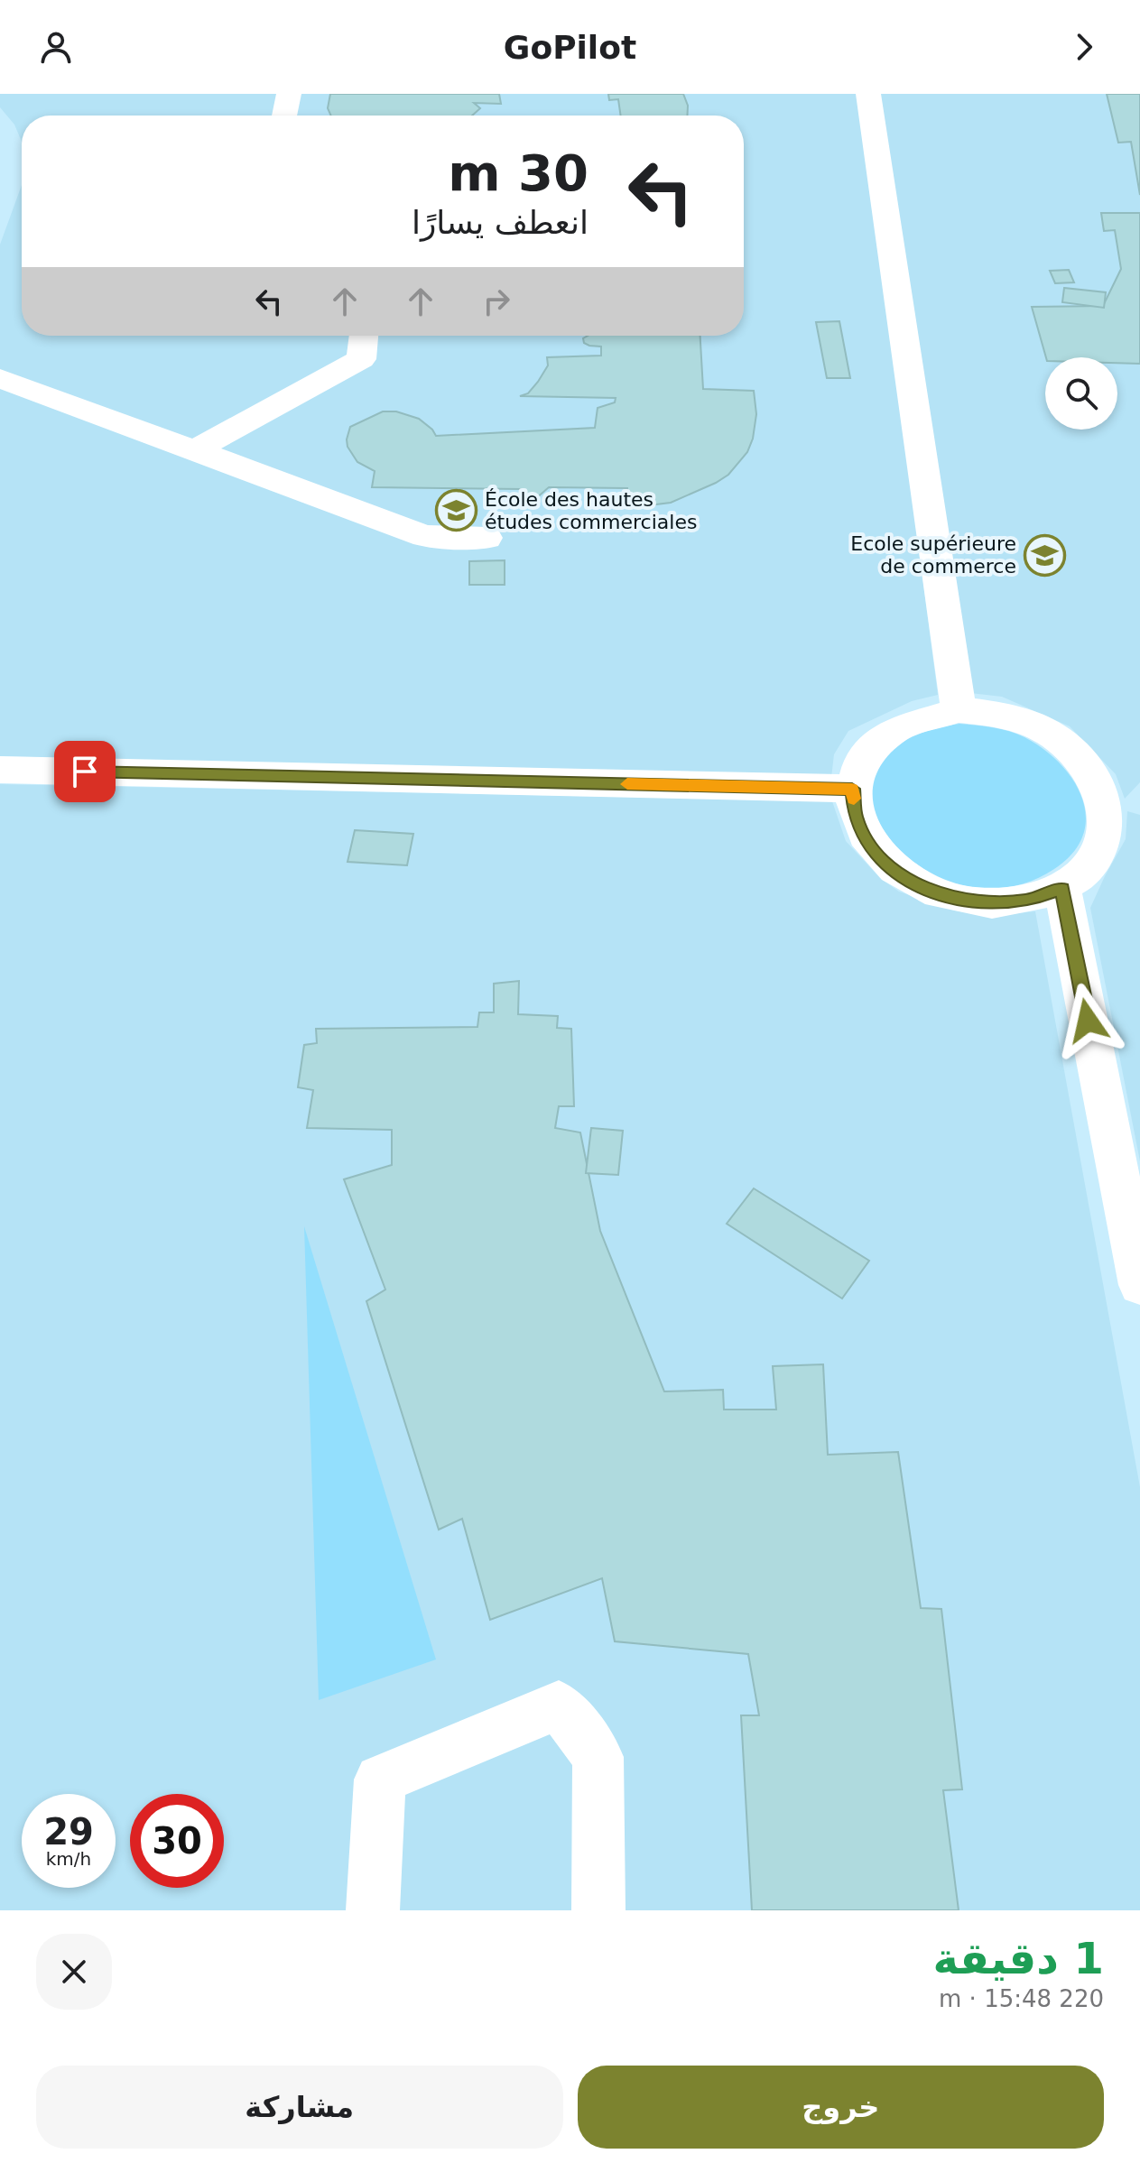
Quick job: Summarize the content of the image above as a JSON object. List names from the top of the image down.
{
  "places": {
    "school or university": ["École des hautes études commerciales", "Ecole supérieure de commerce"]
  },
  "page": {
    "header": "GoPilot",
    "turn": ["30 m", "انعطف يسارًا"],
    "speed": "29 km/h",
    "limit": "30",
    "heading": ["1 دقيقة", "220 m · 15:48"],
    "buttons": ["خروج", "مشاركة"]
  }
}
